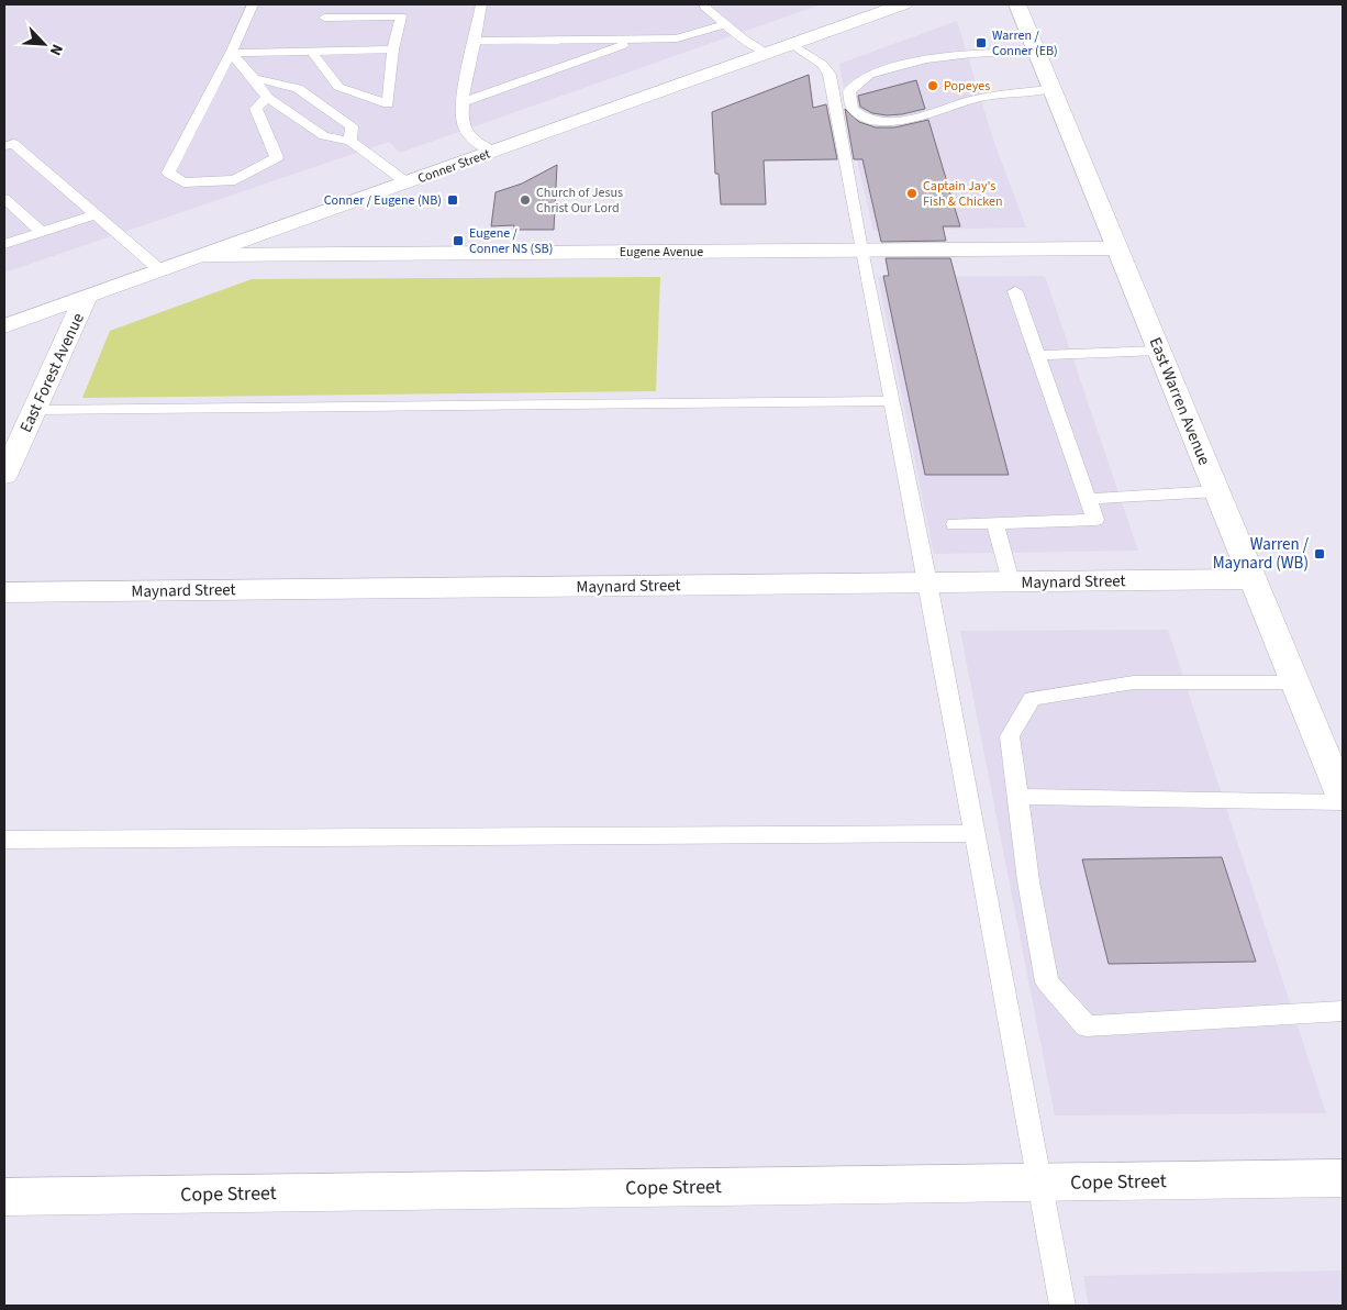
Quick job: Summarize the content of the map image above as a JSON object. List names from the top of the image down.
{
  "streets": {
    "street": [
      "Conner Street",
      "Eugene Avenue",
      "East Forest Avenue",
      "East Warren Avenue",
      "Maynard Street",
      "Cope Street"
    ]
  },
  "crossings": [
    ["Conner Street", "Eugene Avenue"],
    ["Conner Street", "East Forest Avenue"],
    ["Eugene Avenue", "East Warren Avenue"],
    ["East Warren Avenue", "Maynard Street"]
  ],
  "places": {
    "transit": [
      "Warren / Conner (EB)",
      "Conner / Eugene (NB)",
      "Eugene / Conner NS (SB)",
      "Warren / Maynard (WB)"
    ],
    "other": ["Popeyes", "Captain Jay's Fish & Chicken", "Church of Jesus Christ Our Lord"]
  },
  "north": "bottom right"
}
